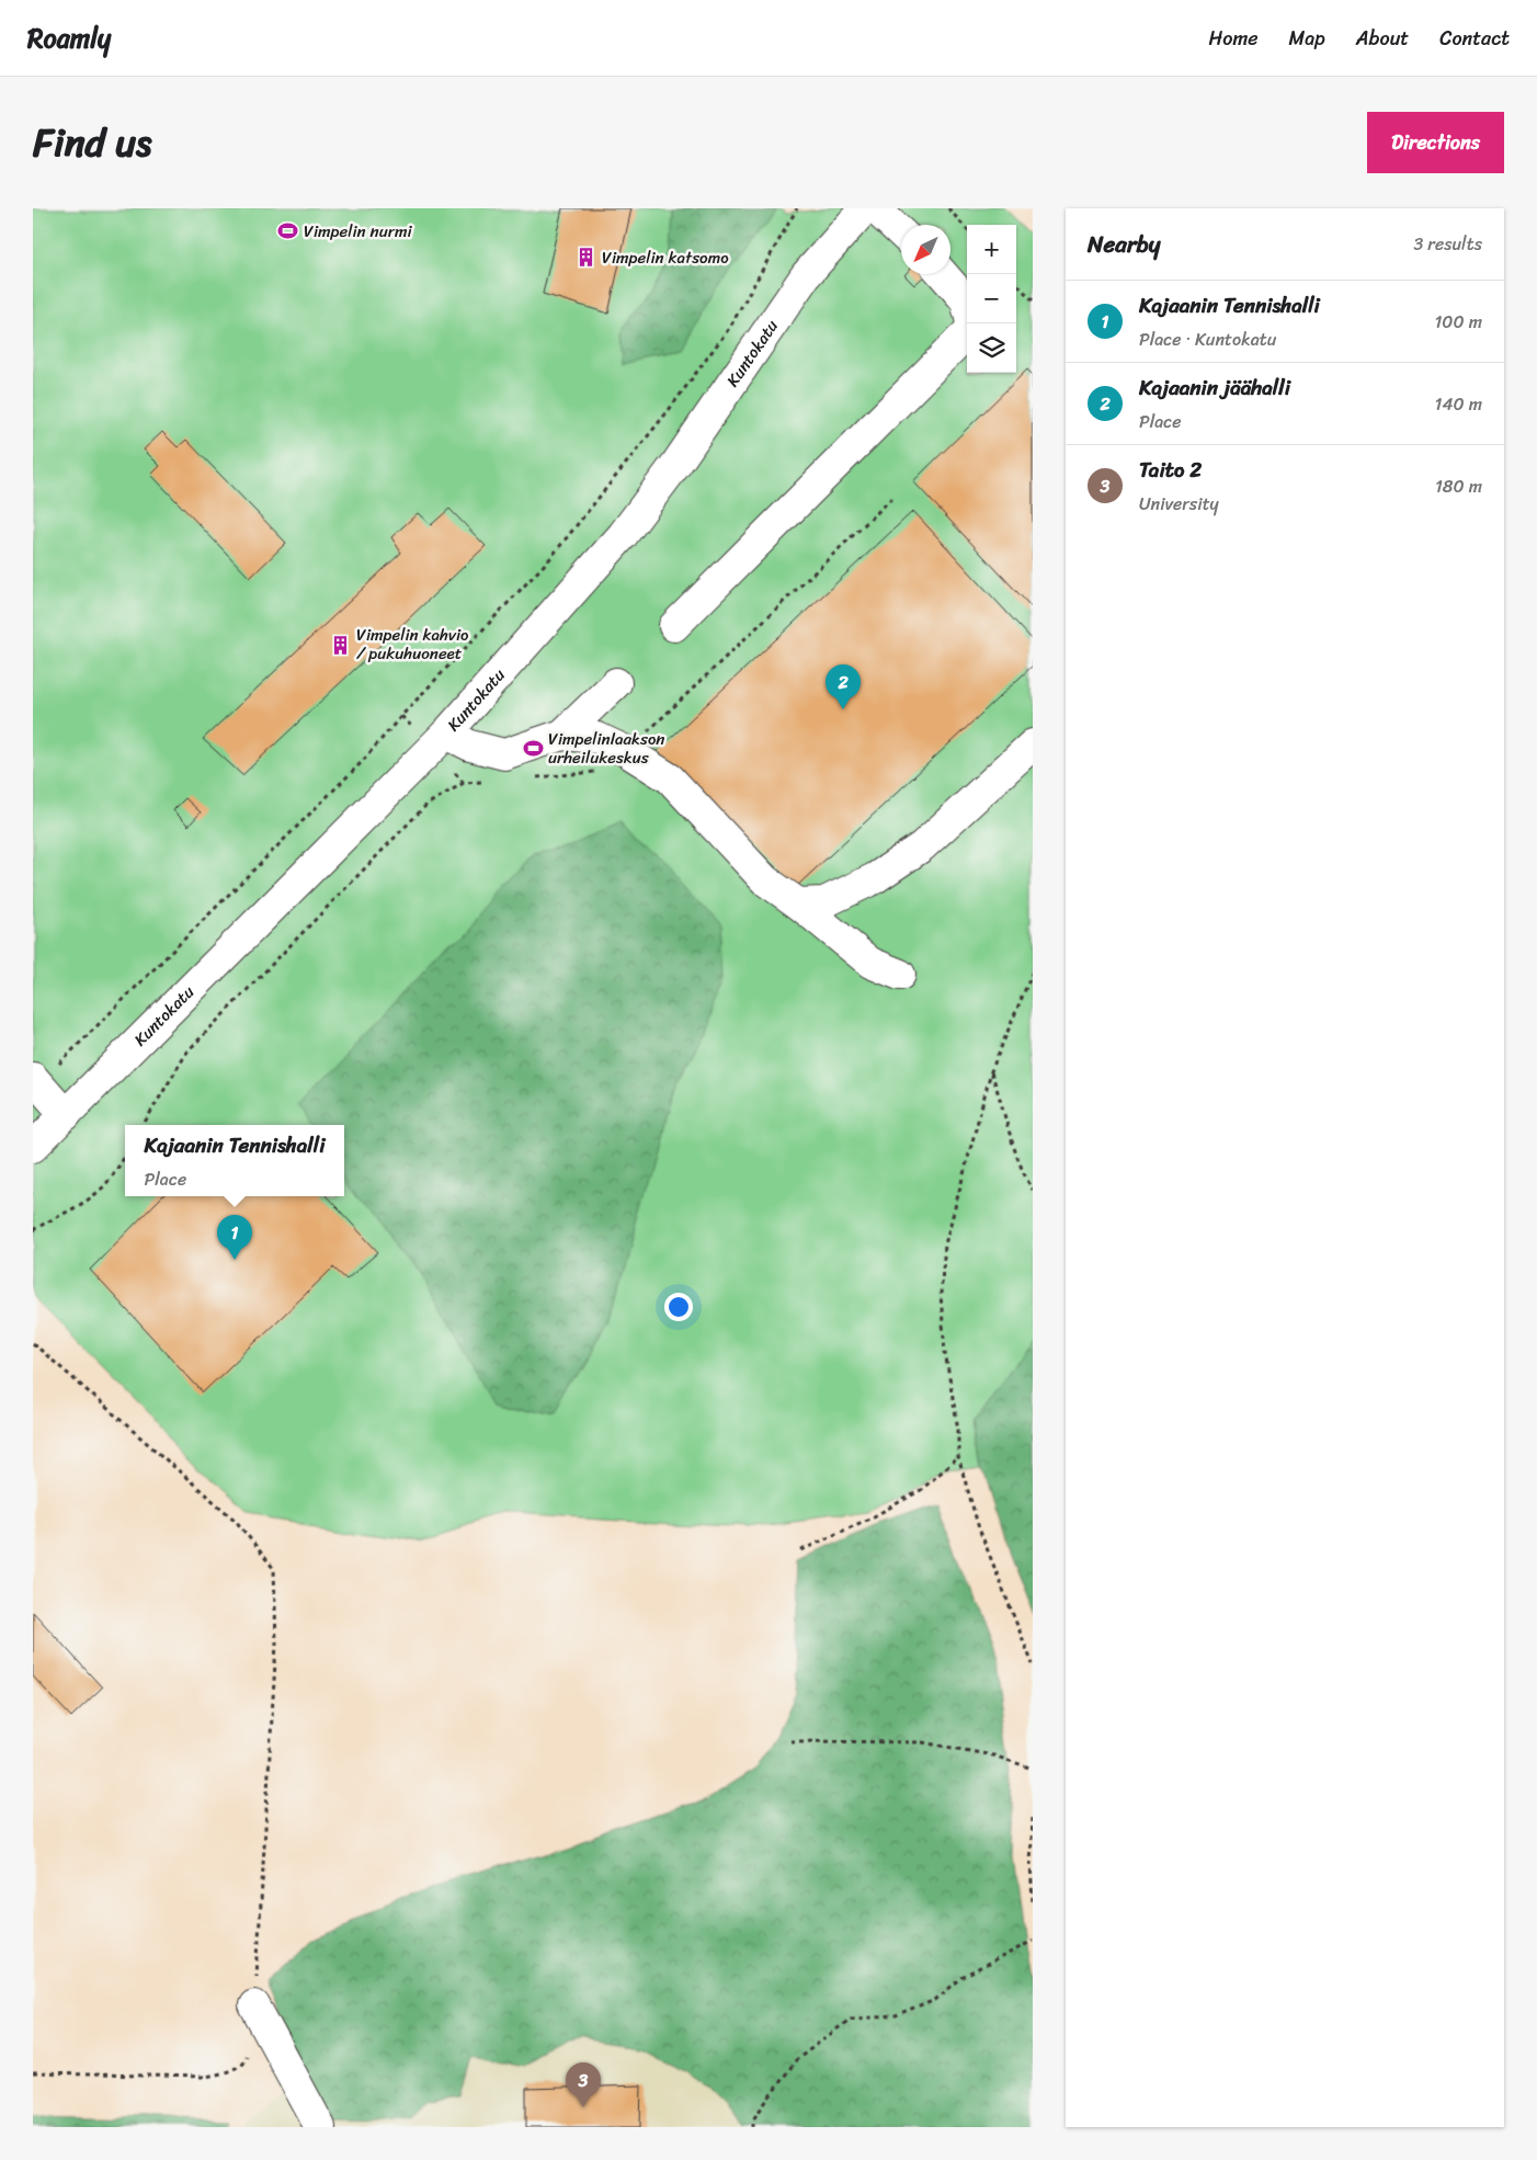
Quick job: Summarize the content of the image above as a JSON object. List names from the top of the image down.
{
  "streets": {
    "street": ["Kuntokatu"]
  },
  "places": {
    "sports": ["Vimpelin nurmi", "Vimpelinlaakson urheilukeskus"],
    "building": ["Vimpelin katsomo", "Vimpelin kahvio / pukuhuoneet"]
  },
  "north": "bottom left",
  "page": {
    "header": "Roamly",
    "nav": [
      "Home",
      "Map",
      "About",
      "Contact"
    ],
    "title": "Find us",
    "buttons": "Directions",
    "heading": ["Nearby", "3 results"],
    "map_buttons": ["+", "−"],
    "list": [
      {
        "mark": "1",
        "name": "Kajaanin Tennishalli",
        "note": "Place · Kuntokatu",
        "value": "100 m"
      },
      {
        "mark": "2",
        "name": "Kajaanin jäähalli",
        "note": "Place",
        "value": "140 m"
      },
      {
        "mark": "3",
        "name": "Taito 2",
        "note": "University",
        "value": "180 m"
      }
    ],
    "pins": ["2", "1", "3"],
    "popup": ["Kajaanin Tennishalli", "Place"]
  }
}
